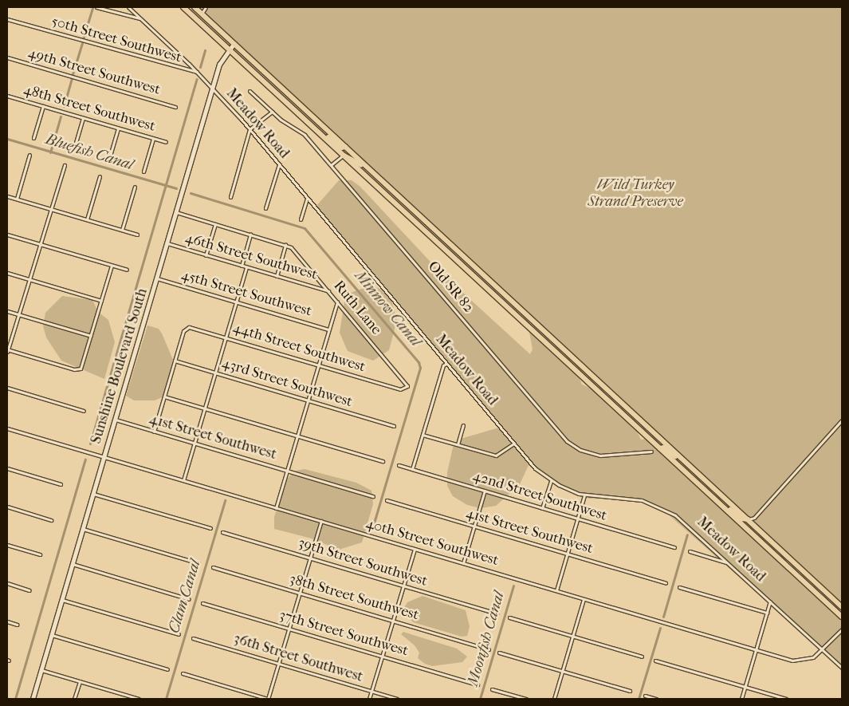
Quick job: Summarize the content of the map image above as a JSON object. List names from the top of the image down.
{
  "streets": {
    "street": [
      "50th Street Southwest",
      "49th Street Southwest",
      "48th Street Southwest",
      "Meadow Road",
      "46th Street Southwest",
      "Old SR 82",
      "45th Street Southwest",
      "Ruth Lane",
      "44th Street Southwest",
      "Sunshine Boulevard South",
      "43rd Street Southwest",
      "41st Street Southwest",
      "42nd Street Southwest",
      "40th Street Southwest",
      "39th Street Southwest",
      "38th Street Southwest",
      "37th Street Southwest",
      "36th Street Southwest"
    ]
  },
  "crossings": [
    ["50th Street Southwest", "Meadow Road"],
    ["Meadow Road", "Sunshine Boulevard South"],
    ["Meadow Road", "40th Street Southwest"],
    ["46th Street Southwest", "Ruth Lane"],
    ["46th Street Southwest", "Sunshine Boulevard South"],
    ["45th Street Southwest", "Sunshine Boulevard South"],
    ["Ruth Lane", "44th Street Southwest"],
    ["44th Street Southwest", "43rd Street Southwest"],
    ["Sunshine Boulevard South", "41st Street Southwest"],
    ["Sunshine Boulevard South", "40th Street Southwest"]
  ],
  "water": [
    "Bluefish Canal",
    "Minnow Canal",
    "Clam Canal",
    "Moonfish Canal"
  ],
  "parks": ["Wild Turkey Strand Preserve"]
}
